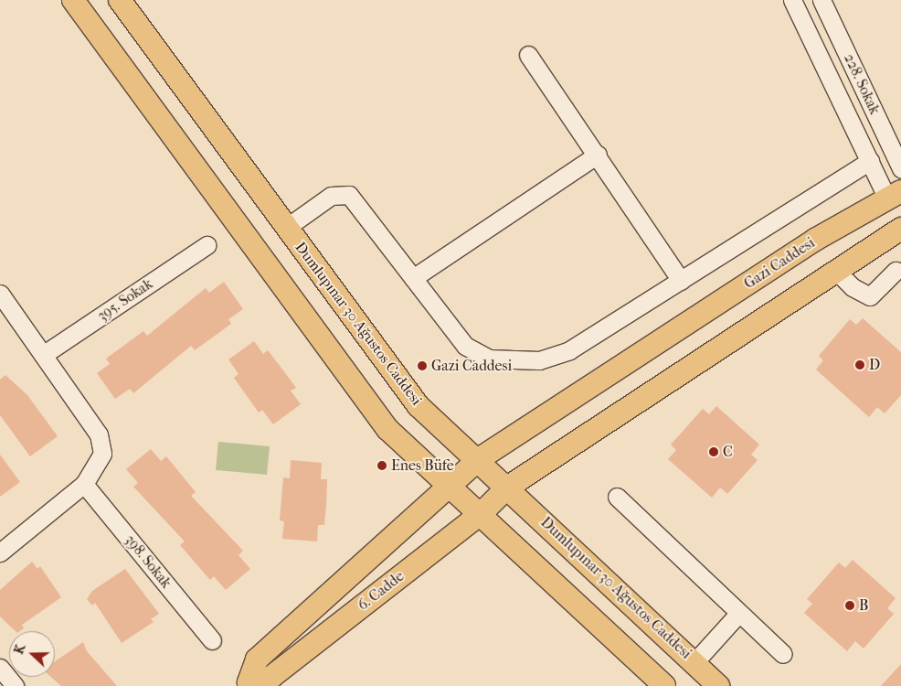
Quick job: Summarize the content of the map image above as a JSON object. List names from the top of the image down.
{
  "streets": {
    "main road": ["Gazi Caddesi", "Dumlupınar 30 Ağustos Caddesi", "6. Cadde"],
    "street": ["228. Sokak", "395. Sokak", "398. Sokak"]
  },
  "crossings": [
    ["Gazi Caddesi", "Dumlupınar 30 Ağustos Caddesi"],
    ["Gazi Caddesi", "6. Cadde"],
    ["Dumlupınar 30 Ağustos Caddesi", "6. Cadde"]
  ],
  "places": [
    "D",
    "Gazi Caddesi",
    "C",
    "Enes Büfe",
    "B"
  ],
  "north": "left"
}
